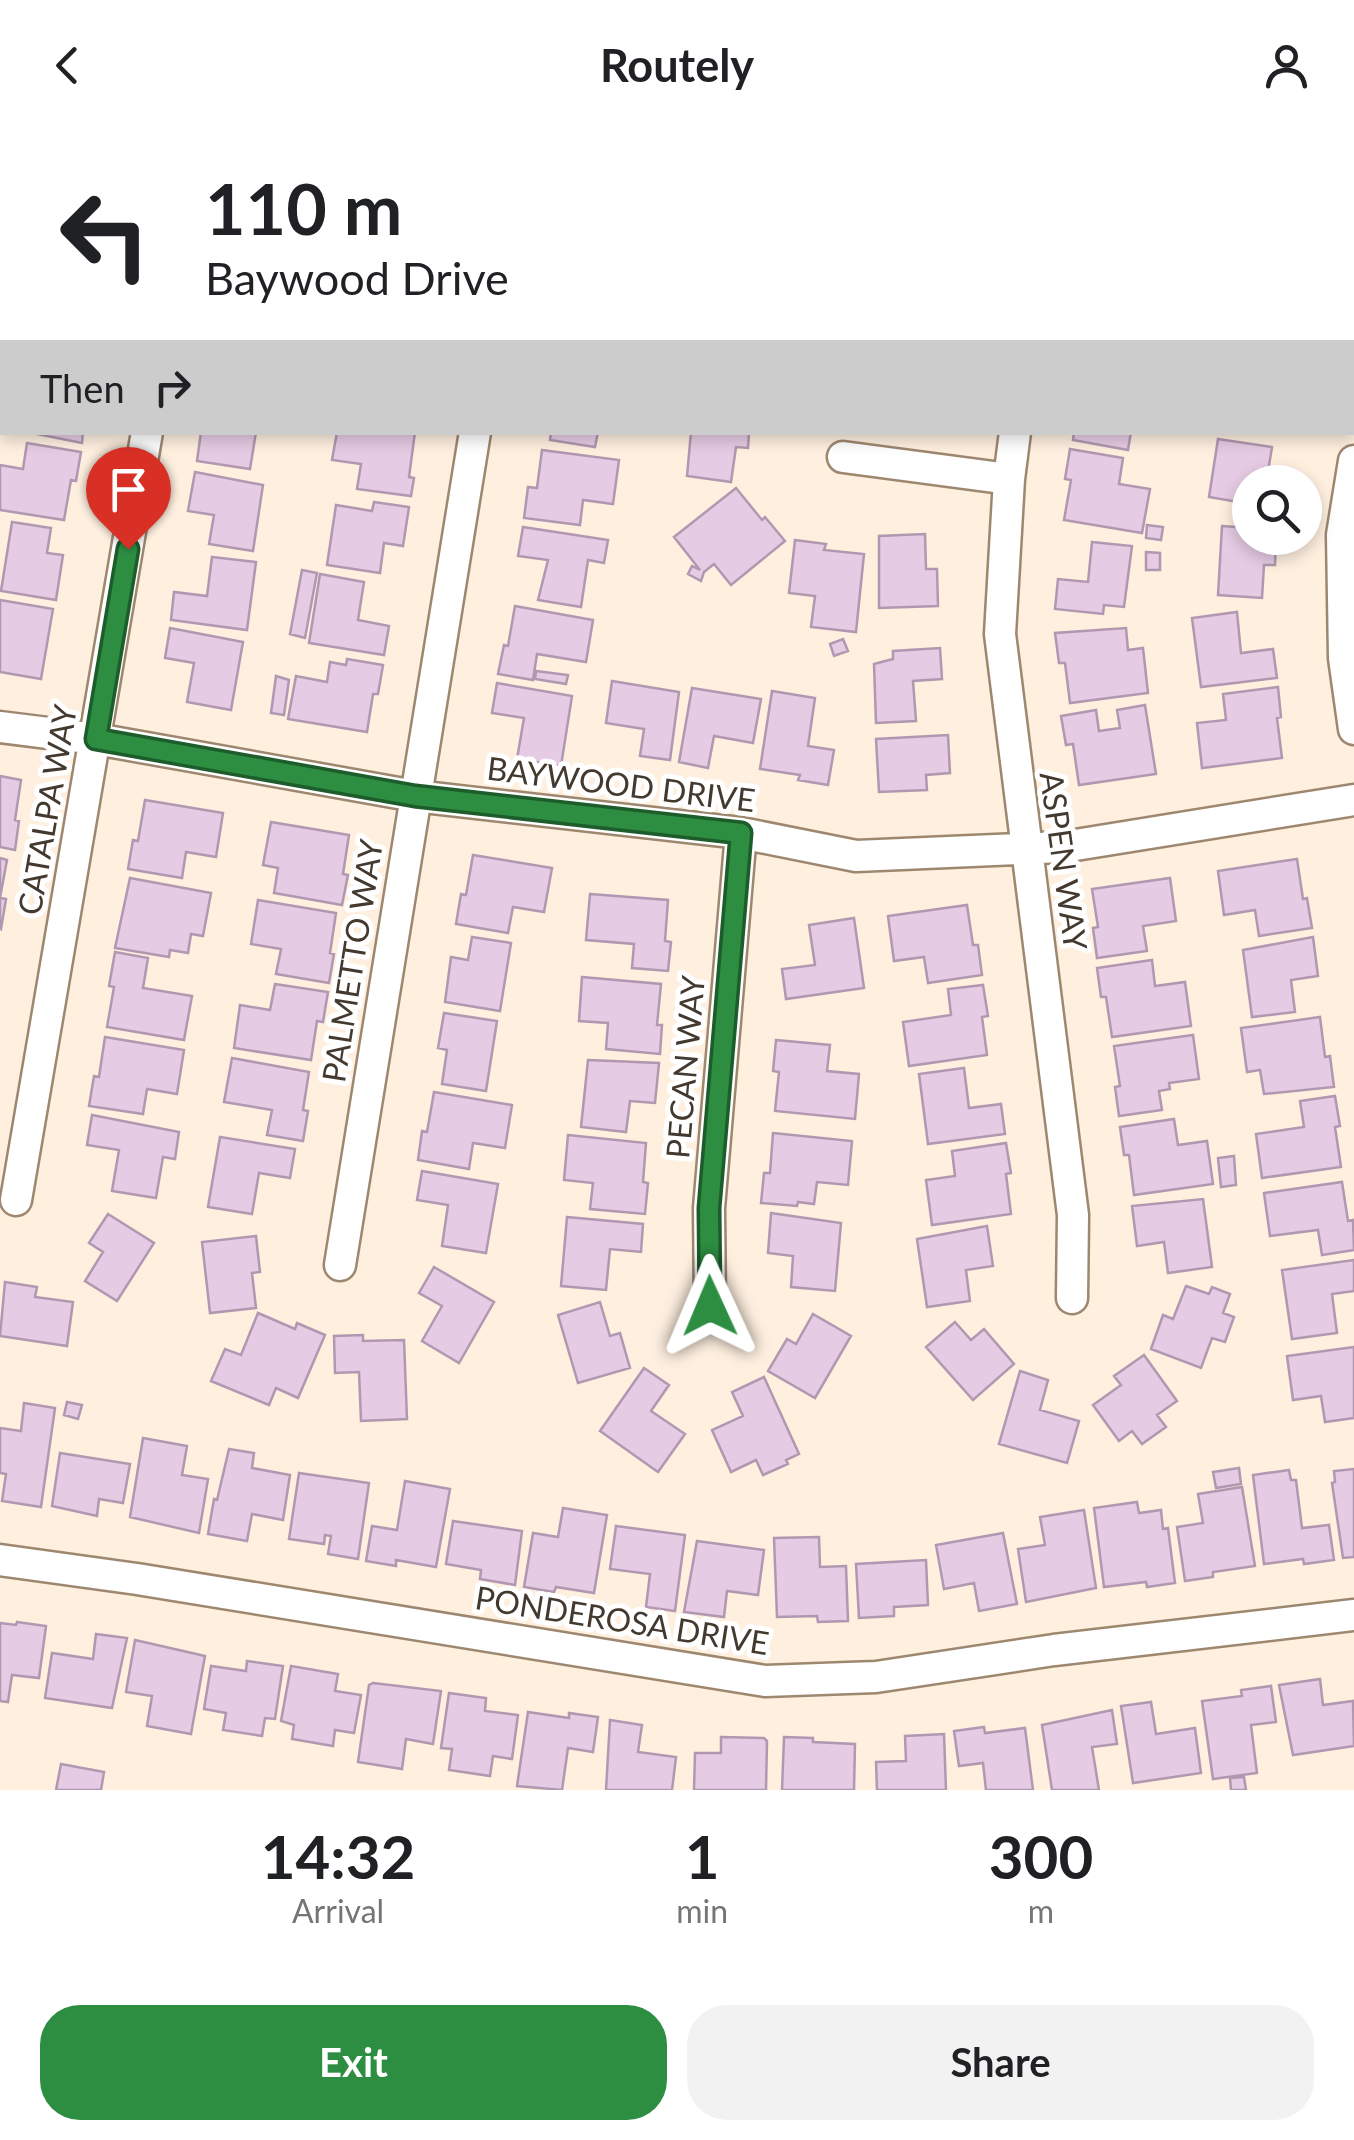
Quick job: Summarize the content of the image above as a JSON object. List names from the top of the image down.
{
  "streets": {
    "street": [
      "BAYWOOD DRIVE",
      "CATALPA WAY",
      "ASPEN WAY",
      "PALMETTO WAY",
      "PECAN WAY",
      "PONDEROSA DRIVE"
    ]
  },
  "crossings": [
    ["BAYWOOD DRIVE", "CATALPA WAY"],
    ["BAYWOOD DRIVE", "ASPEN WAY"],
    ["BAYWOOD DRIVE", "PALMETTO WAY"],
    ["BAYWOOD DRIVE", "PECAN WAY"]
  ],
  "page": {
    "header": "Routely",
    "turn": ["110 m", "Baywood Drive"],
    "then": "Then",
    "eta": [
      "14:32",
      "Arrival",
      "1",
      "min",
      "300",
      "m"
    ],
    "buttons": ["Exit", "Share"]
  }
}
